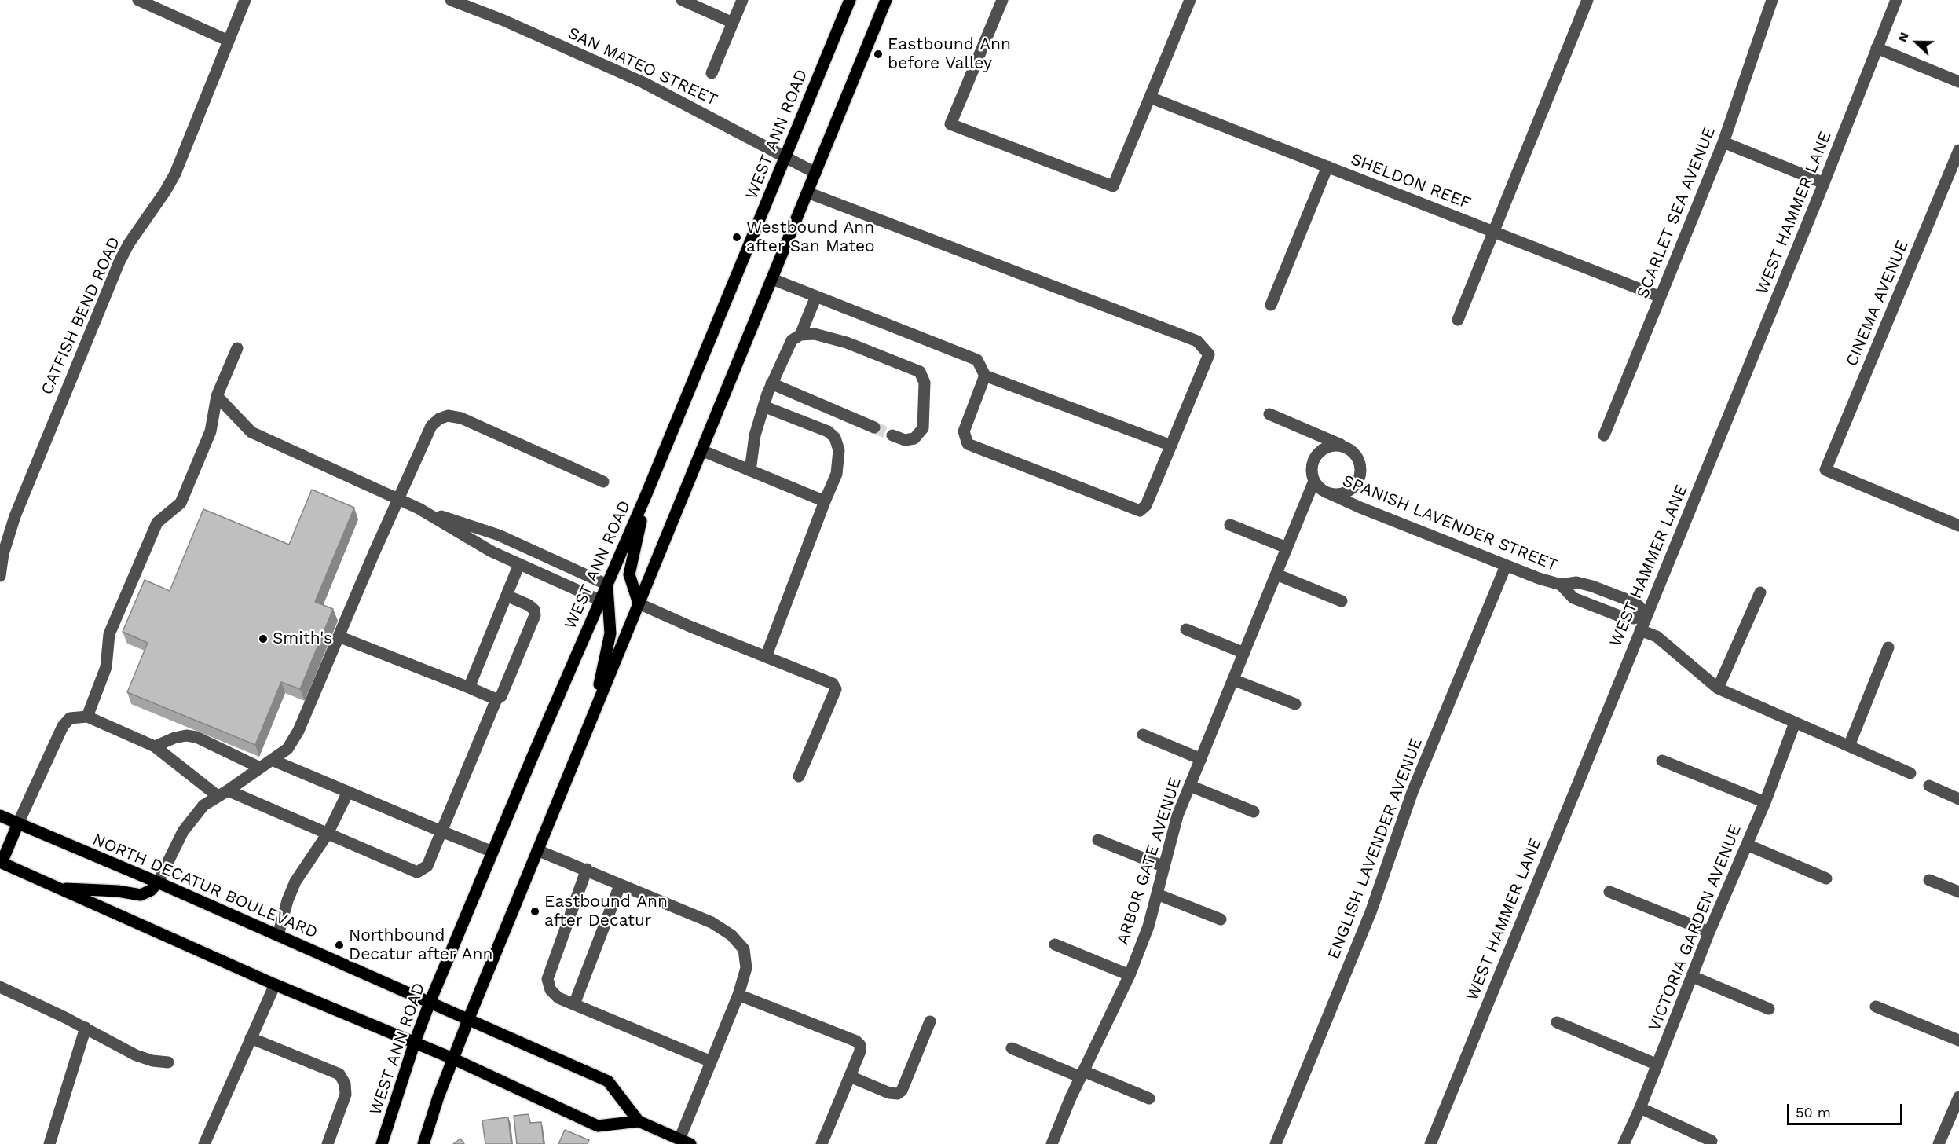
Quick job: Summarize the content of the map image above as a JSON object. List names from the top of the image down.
{
  "streets": {
    "main road": ["WEST ANN ROAD", "NORTH DECATUR BOULEVARD"],
    "street": [
      "SAN MATEO STREET",
      "SHELDON REEF",
      "SCARLET SEA AVENUE",
      "WEST HAMMER LANE",
      "CINEMA AVENUE",
      "CATFISH BEND ROAD",
      "SPANISH LAVENDER STREET",
      "ENGLISH LAVENDER AVENUE",
      "ARBOR GATE AVENUE",
      "VICTORIA GARDEN AVENUE"
    ]
  },
  "crossings": [
    ["SAN MATEO STREET", "WEST ANN ROAD"],
    ["WEST ANN ROAD", "NORTH DECATUR BOULEVARD"],
    ["SHELDON REEF", "SCARLET SEA AVENUE"],
    ["WEST HAMMER LANE", "SPANISH LAVENDER STREET"],
    ["SPANISH LAVENDER STREET", "ENGLISH LAVENDER AVENUE"],
    ["SPANISH LAVENDER STREET", "ARBOR GATE AVENUE"]
  ],
  "places": [
    "Eastbound Ann before Valley",
    "Westbound Ann after San Mateo",
    "Smith's",
    "Eastbound Ann after Decatur",
    "Northbound Decatur after Ann"
  ],
  "scale_bar": "50 m",
  "north": "left"
}
